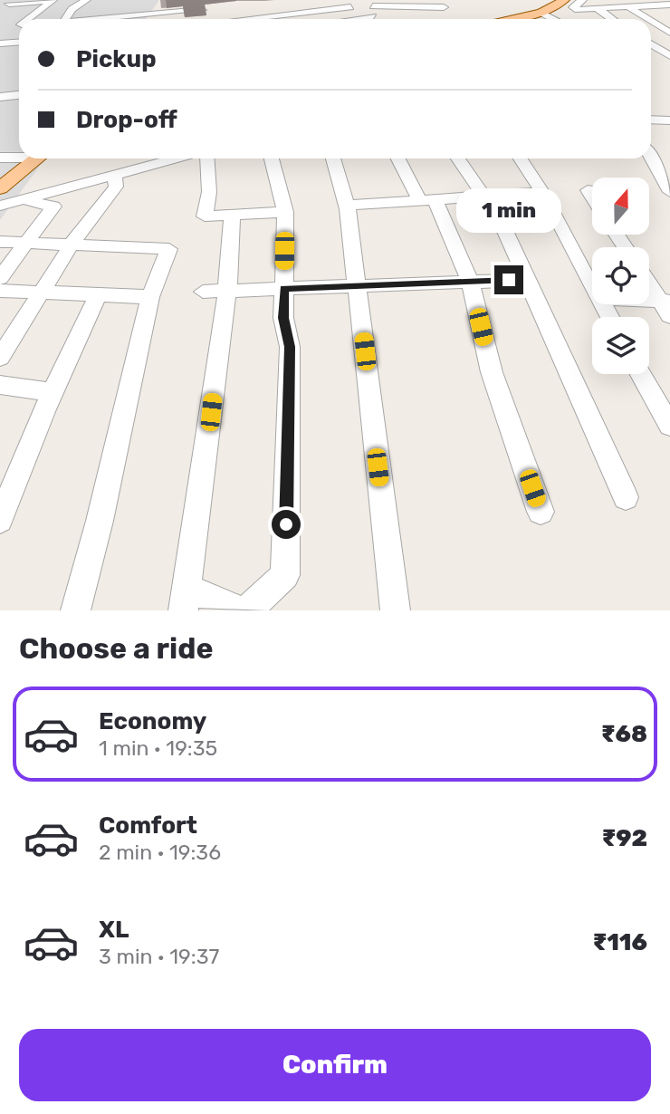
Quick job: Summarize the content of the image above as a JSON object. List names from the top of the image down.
{
  "north": "top",
  "page": {
    "banner": ["Pickup", "Drop-off"],
    "bubble": "1 min",
    "heading": "Choose a ride",
    "list": [
      {
        "name": "Economy",
        "note": "1 min · 19:35",
        "value": "₹68"
      },
      {
        "name": "Comfort",
        "note": "2 min · 19:36",
        "value": "₹92"
      },
      {
        "name": "XL",
        "note": "3 min · 19:37",
        "value": "₹116"
      }
    ],
    "buttons": "Confirm"
  }
}
